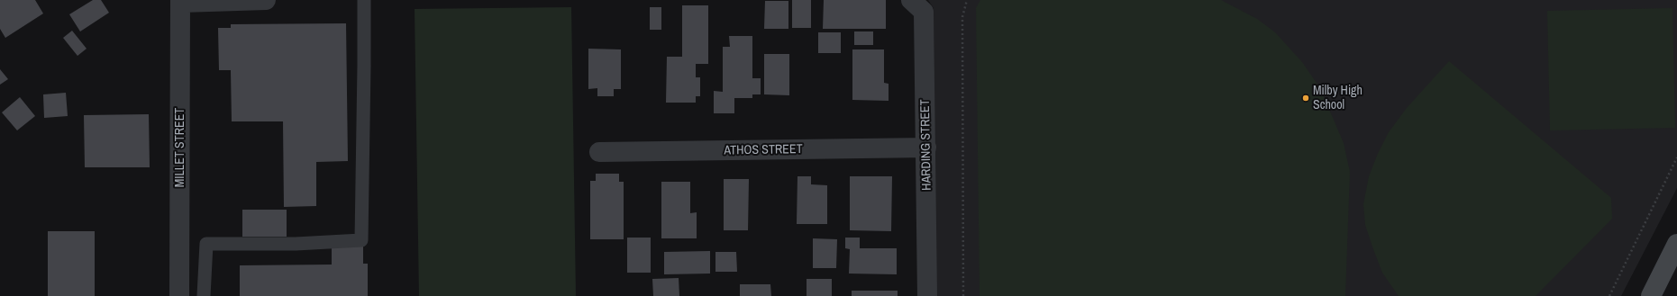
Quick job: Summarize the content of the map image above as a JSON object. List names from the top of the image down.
{
  "streets": {
    "street": ["HARDING STREET", "MILLET STREET", "ATHOS STREET"]
  },
  "crossings": [
    ["HARDING STREET", "ATHOS STREET"]
  ],
  "places": ["Milby High School"]
}
